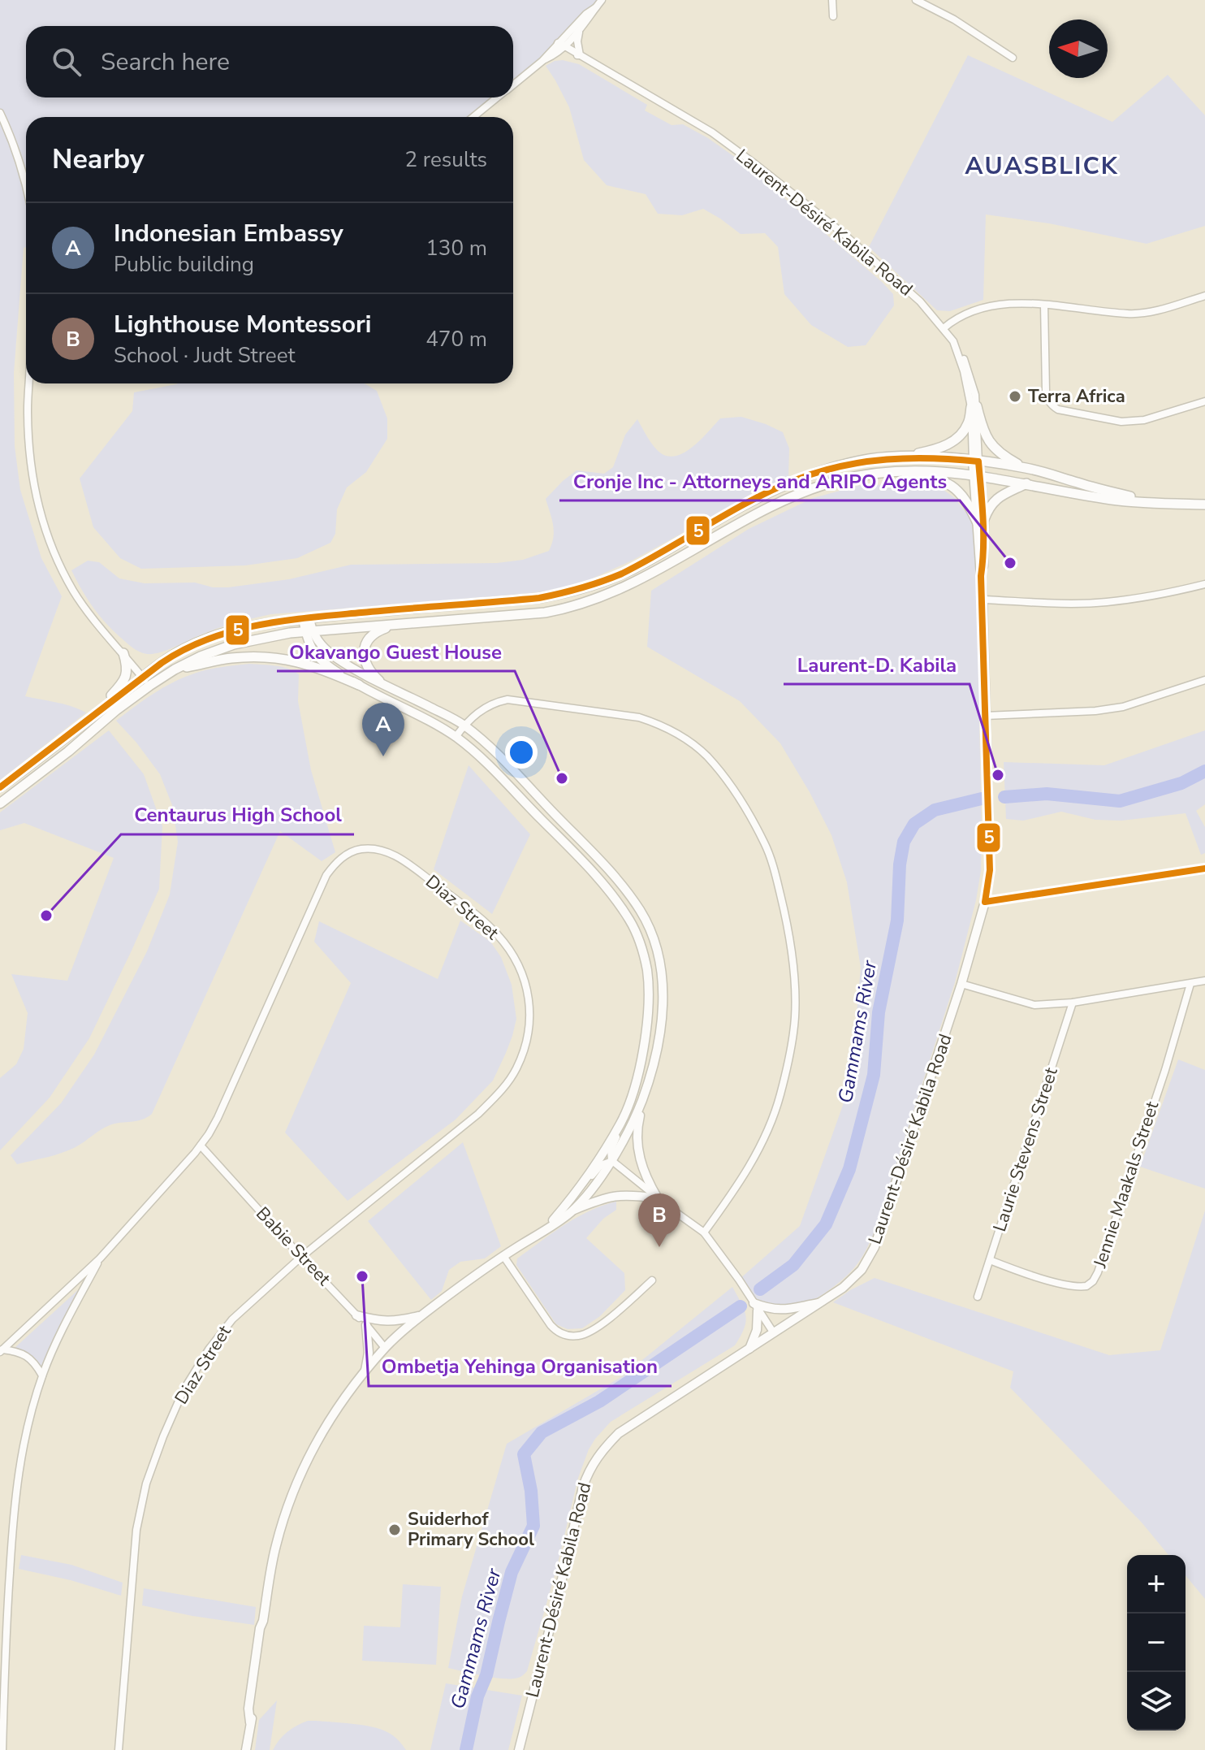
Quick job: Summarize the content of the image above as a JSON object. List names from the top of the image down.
{
  "streets": {
    "street": [
      "Laurent-Désiré Kabila Road",
      "Diaz Street",
      "Laurie Stevens Street",
      "Jennie Maakals Street",
      "Babie Street"
    ]
  },
  "crossings": [
    ["Diaz Street", "Babie Street"],
    ["Laurie Stevens Street", "Jennie Maakals Street"]
  ],
  "districts": ["AUASBLICK"],
  "water": ["Gammams River"],
  "places": [
    "Terra Africa",
    "Cronje Inc - Attorneys and ARIPO Agents",
    "Laurent-D. Kabila",
    "Okavango Guest House",
    "Centaurus High School",
    "Ombetja Yehinga Organisation",
    "Suiderhof Primary School"
  ],
  "lines": ["transit line 5"],
  "north": "left",
  "page": {
    "search": "Search here",
    "heading": ["Nearby", "2 results"],
    "list": [
      {
        "mark": "A",
        "name": "Indonesian Embassy",
        "note": "Public building",
        "value": "130 m"
      },
      {
        "mark": "B",
        "name": "Lighthouse Montessori",
        "note": "School · Judt Street",
        "value": "470 m"
      }
    ],
    "pins": ["A", "B"],
    "map_buttons": ["+", "−"]
  }
}
